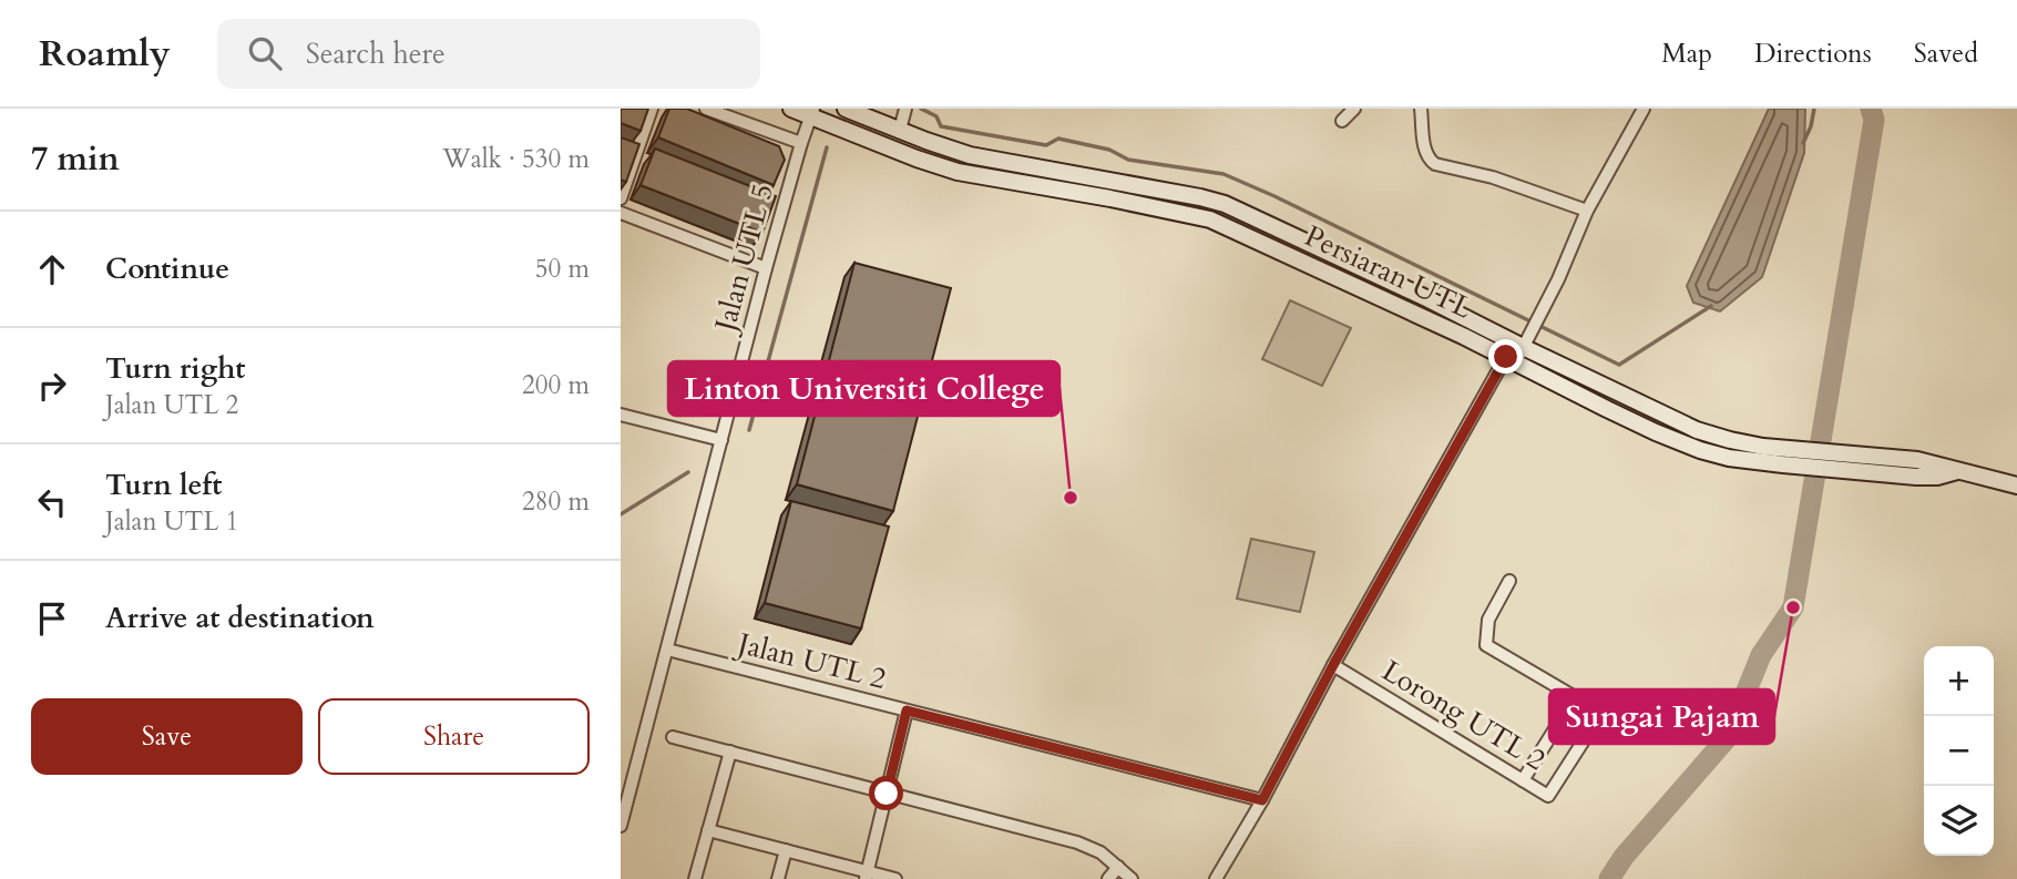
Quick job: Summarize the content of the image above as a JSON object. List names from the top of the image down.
{
  "streets": {
    "street": [
      "Jalan UTL 5",
      "Persiaran UTL",
      "Jalan UTL 2",
      "Lorong UTL 2"
    ]
  },
  "crossings": [
    ["Jalan UTL 5", "Persiaran UTL"],
    ["Jalan UTL 5", "Jalan UTL 2"]
  ],
  "places": ["Linton Universiti College", "Sungai Pajam"],
  "page": {
    "header": "Roamly",
    "search": "Search here",
    "nav": ["Map", "Directions", "Saved"],
    "heading": ["7 min", "Walk · 530 m"],
    "list": [
      ["Continue", "50 m"],
      ["Turn right", "Jalan UTL 2", "200 m"],
      ["Turn left", "Jalan UTL 1", "280 m"],
      "Arrive at destination"
    ],
    "map_buttons": ["+", "−"],
    "buttons": ["Save", "Share"]
  }
}
